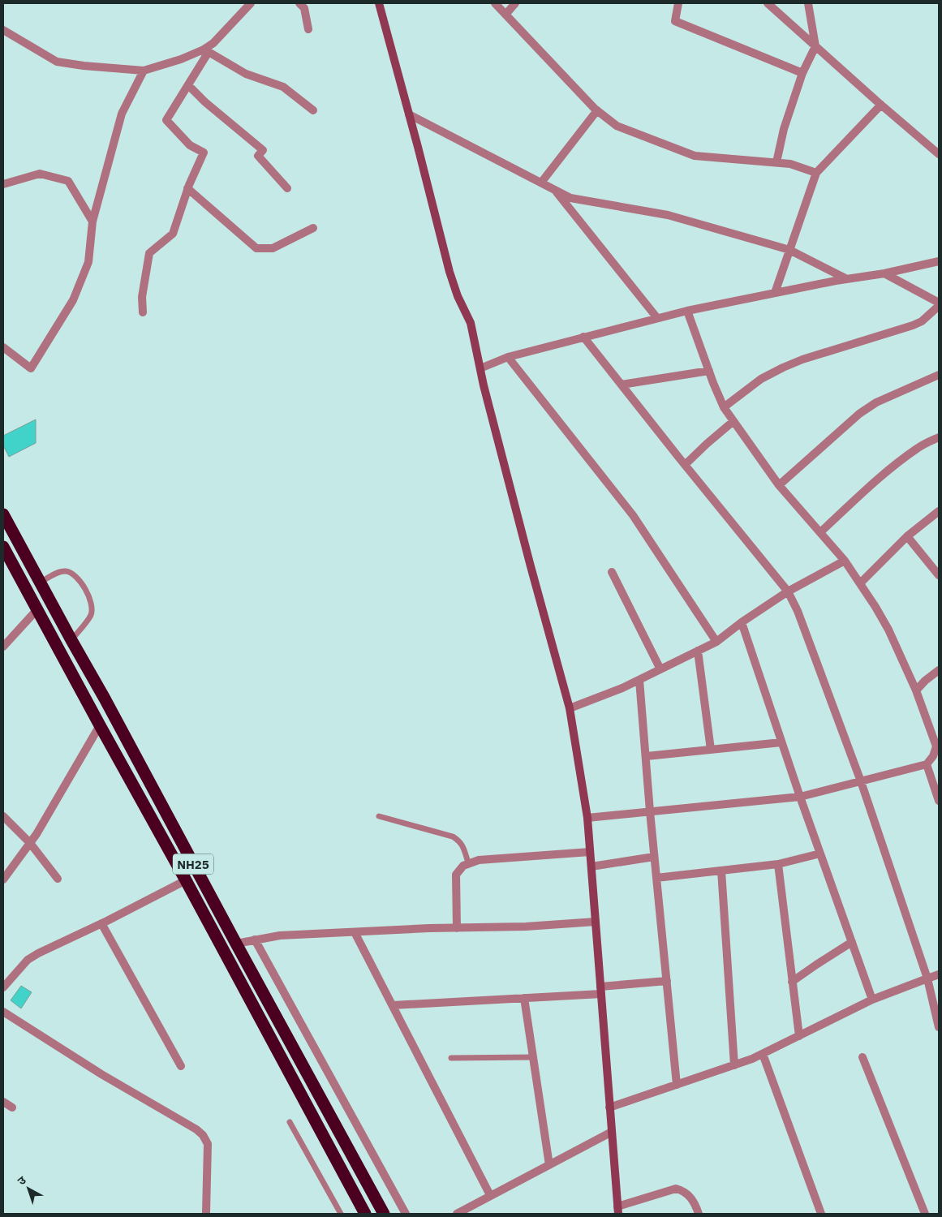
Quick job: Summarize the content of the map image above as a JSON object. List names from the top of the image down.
{
  "streets": {
    "highway": ["NH25"]
  },
  "north": "top left"
}
